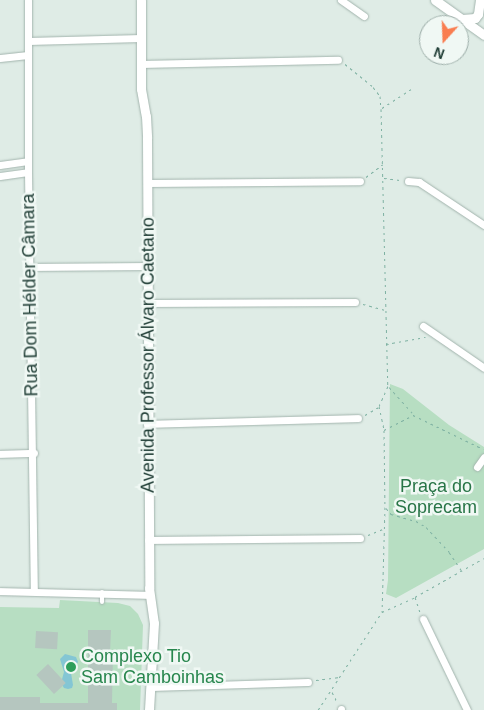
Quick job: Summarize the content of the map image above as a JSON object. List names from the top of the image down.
{
  "streets": {
    "street": ["Rua Dom Hélder Câmara", "Avenida Professor Álvaro Caetano"]
  },
  "parks": ["Praça do Soprecam"],
  "places": ["Complexo Tio Sam Camboinhas"],
  "north": "bottom"
}
